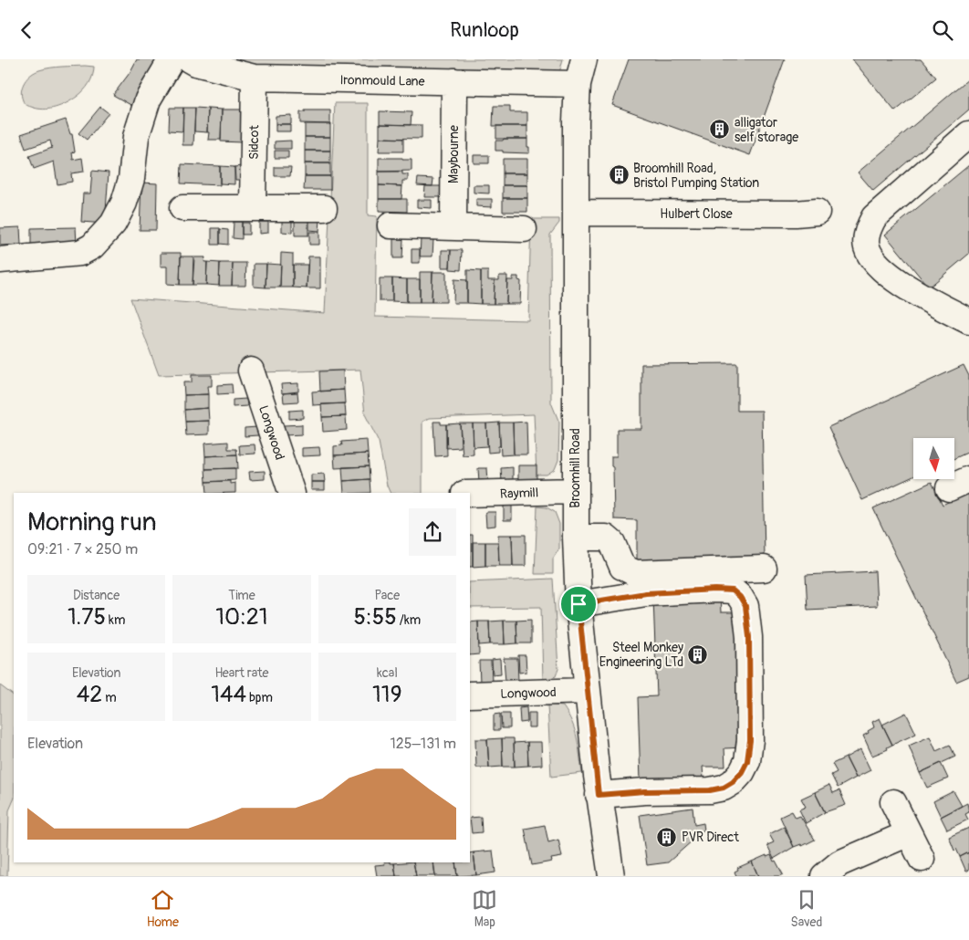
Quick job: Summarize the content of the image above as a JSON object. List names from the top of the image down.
{
  "streets": {
    "street": [
      "Ironmould Lane",
      "Sidcot",
      "Maybourne",
      "Hulbert Close",
      "Longwood",
      "Broomhill Road",
      "Raymill"
    ]
  },
  "crossings": [
    ["Ironmould Lane", "Sidcot"],
    ["Ironmould Lane", "Maybourne"],
    ["Ironmould Lane", "Broomhill Road"],
    ["Hulbert Close", "Broomhill Road"],
    ["Longwood", "Broomhill Road"],
    ["Broomhill Road", "Raymill"]
  ],
  "places": {
    "building": [
      "alligator self storage",
      "Broomhill Road, Bristol Pumping Station",
      "Steel Monkey Engineering LTd",
      "PVR Direct"
    ]
  },
  "north": "bottom",
  "page": {
    "header": "Runloop",
    "heading": ["Morning run", "09:21 · 7 × 250 m"],
    "stats": [
      ["Distance", "1.75 km"],
      ["Time", "10:21"],
      ["Pace", "5:55 /km"],
      ["Elevation", "42 m"],
      ["Heart rate", "144 bpm"],
      ["kcal", "119"]
    ],
    "chart": ["Elevation", "125–131 m"],
    "tabs": ["Home", "Map", "Saved"]
  }
}
